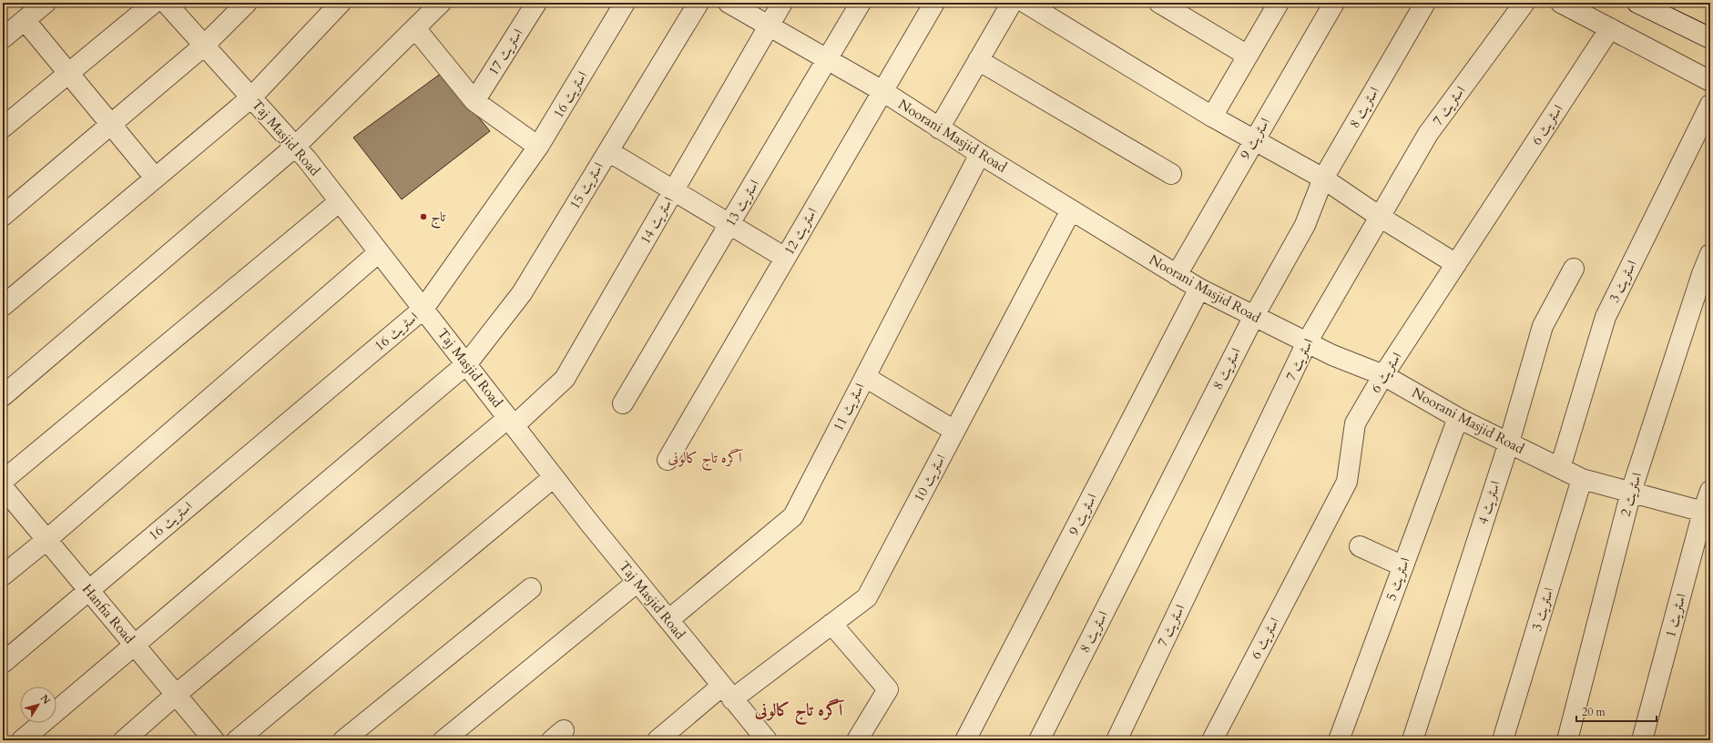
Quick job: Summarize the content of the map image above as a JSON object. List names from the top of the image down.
{
  "streets": {
    "street": [
      "اسٹریٹ 17",
      "اسٹریٹ 16",
      "اسٹریٹ 7",
      "اسٹریٹ 8",
      "اسٹریٹ 6",
      "Noorani Masjid Road",
      "Taj Masjid Road",
      "اسٹریٹ 9",
      "اسٹریٹ 15",
      "اسٹریٹ 13",
      "اسٹریٹ 14",
      "اسٹریٹ 12",
      "اسٹریٹ 3",
      "اسٹریٹ 11",
      "اسٹریٹ 10",
      "اسٹریٹ 2",
      "اسٹریٹ 4",
      "اسٹریٹ 5",
      "Hanfia Road",
      "اسٹریٹ 1"
    ]
  },
  "crossings": [
    ["اسٹریٹ 16", "Taj Masjid Road"],
    ["اسٹریٹ 16", "Hanfia Road"],
    ["اسٹریٹ 7", "Noorani Masjid Road"],
    ["اسٹریٹ 8", "Noorani Masjid Road"],
    ["اسٹریٹ 6", "Noorani Masjid Road"],
    ["Noorani Masjid Road", "اسٹریٹ 9"],
    ["Noorani Masjid Road", "اسٹریٹ 13"],
    ["Noorani Masjid Road", "اسٹریٹ 14"],
    ["Noorani Masjid Road", "اسٹریٹ 12"],
    ["Noorani Masjid Road", "اسٹریٹ 3"],
    ["Noorani Masjid Road", "اسٹریٹ 11"],
    ["Noorani Masjid Road", "اسٹریٹ 10"],
    ["Noorani Masjid Road", "اسٹریٹ 2"],
    ["Noorani Masjid Road", "اسٹریٹ 4"],
    ["Noorani Masjid Road", "اسٹریٹ 5"],
    ["Noorani Masjid Road", "اسٹریٹ 1"],
    ["Taj Masjid Road", "اسٹریٹ 15"],
    ["Taj Masjid Road", "اسٹریٹ 14"],
    ["Taj Masjid Road", "اسٹریٹ 11"],
    ["Taj Masjid Road", "اسٹریٹ 10"],
    ["اسٹریٹ 15", "Hanfia Road"],
    ["اسٹریٹ 14", "Hanfia Road"]
  ],
  "districts": ["آگرہ تاج کالونی", "آگرہ تاج کالونی"],
  "places": ["تاج"],
  "scale_bar": "20 m",
  "north": "top right"
}
